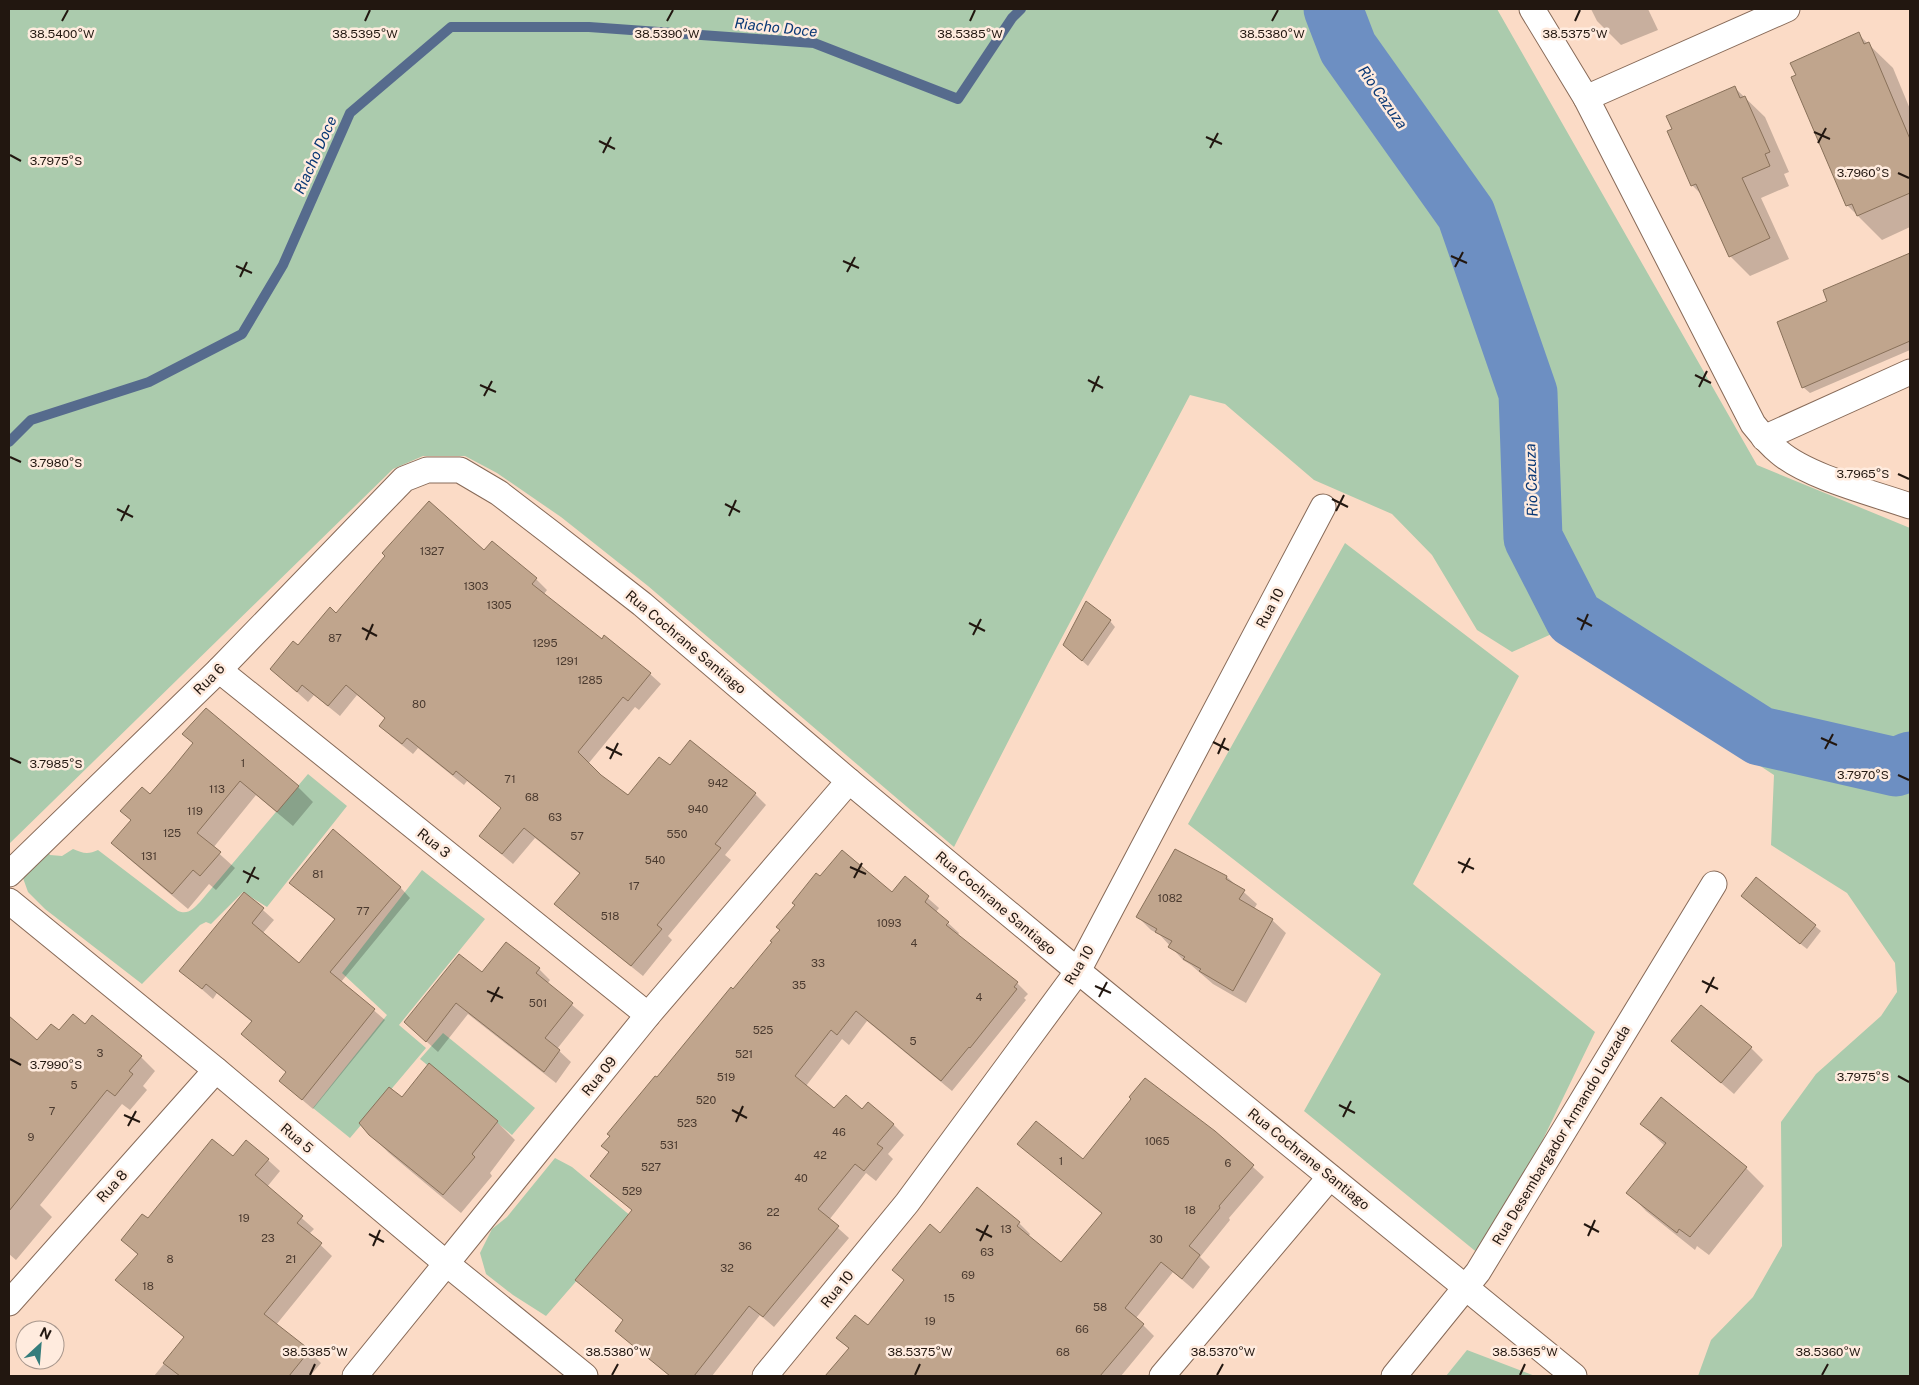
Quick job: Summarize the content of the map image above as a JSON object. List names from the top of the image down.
{
  "streets": {
    "street": [
      "Rua 10",
      "Rua Cochrane Santiago",
      "Rua 6",
      "Rua 3",
      "Rua 09",
      "Rua Desembargador Armando Louzada",
      "Rua 5",
      "Rua 8"
    ]
  },
  "crossings": [
    ["Rua 10", "Rua Cochrane Santiago"],
    ["Rua Cochrane Santiago", "Rua 6"],
    ["Rua Cochrane Santiago", "Rua 09"],
    ["Rua Cochrane Santiago", "Rua Desembargador Armando Louzada"],
    ["Rua 6", "Rua 3"],
    ["Rua 3", "Rua 09"],
    ["Rua 09", "Rua 5"],
    ["Rua 5", "Rua 8"]
  ],
  "water": ["Riacho Doce", "Rio Cazuza"],
  "house_numbers": [
    "1327",
    "1303",
    "1305",
    "87",
    "1295",
    "1291",
    "1285",
    "80",
    "1",
    "71",
    "942",
    "113",
    "68",
    "940",
    "119",
    "63",
    "125",
    "550",
    "57",
    "131",
    "540",
    "81",
    "17",
    "1082",
    "77",
    "518",
    "1093",
    "4",
    "33",
    "35",
    "4",
    "501",
    "525",
    "5",
    "3",
    "521",
    "519",
    "5",
    "520",
    "7",
    "523",
    "46",
    "9",
    "1065",
    "531",
    "42",
    "1",
    "6",
    "527",
    "40",
    "529",
    "18",
    "22",
    "19",
    "13",
    "23",
    "30",
    "36",
    "63",
    "8",
    "21",
    "32",
    "69",
    "18",
    "15",
    "58",
    "19",
    "66",
    "68"
  ],
  "north": "top right",
  "coordinates": [
    "38.5400°W",
    "38.5395°W",
    "38.5390°W",
    "38.5385°W",
    "38.5380°W",
    "38.5375°W",
    "3.7975°S",
    "3.7960°S",
    "3.7980°S",
    "3.7965°S",
    "3.7985°S",
    "3.7970°S",
    "3.7990°S",
    "38.5370°W",
    "38.5365°W",
    "38.5360°W"
  ]
}
